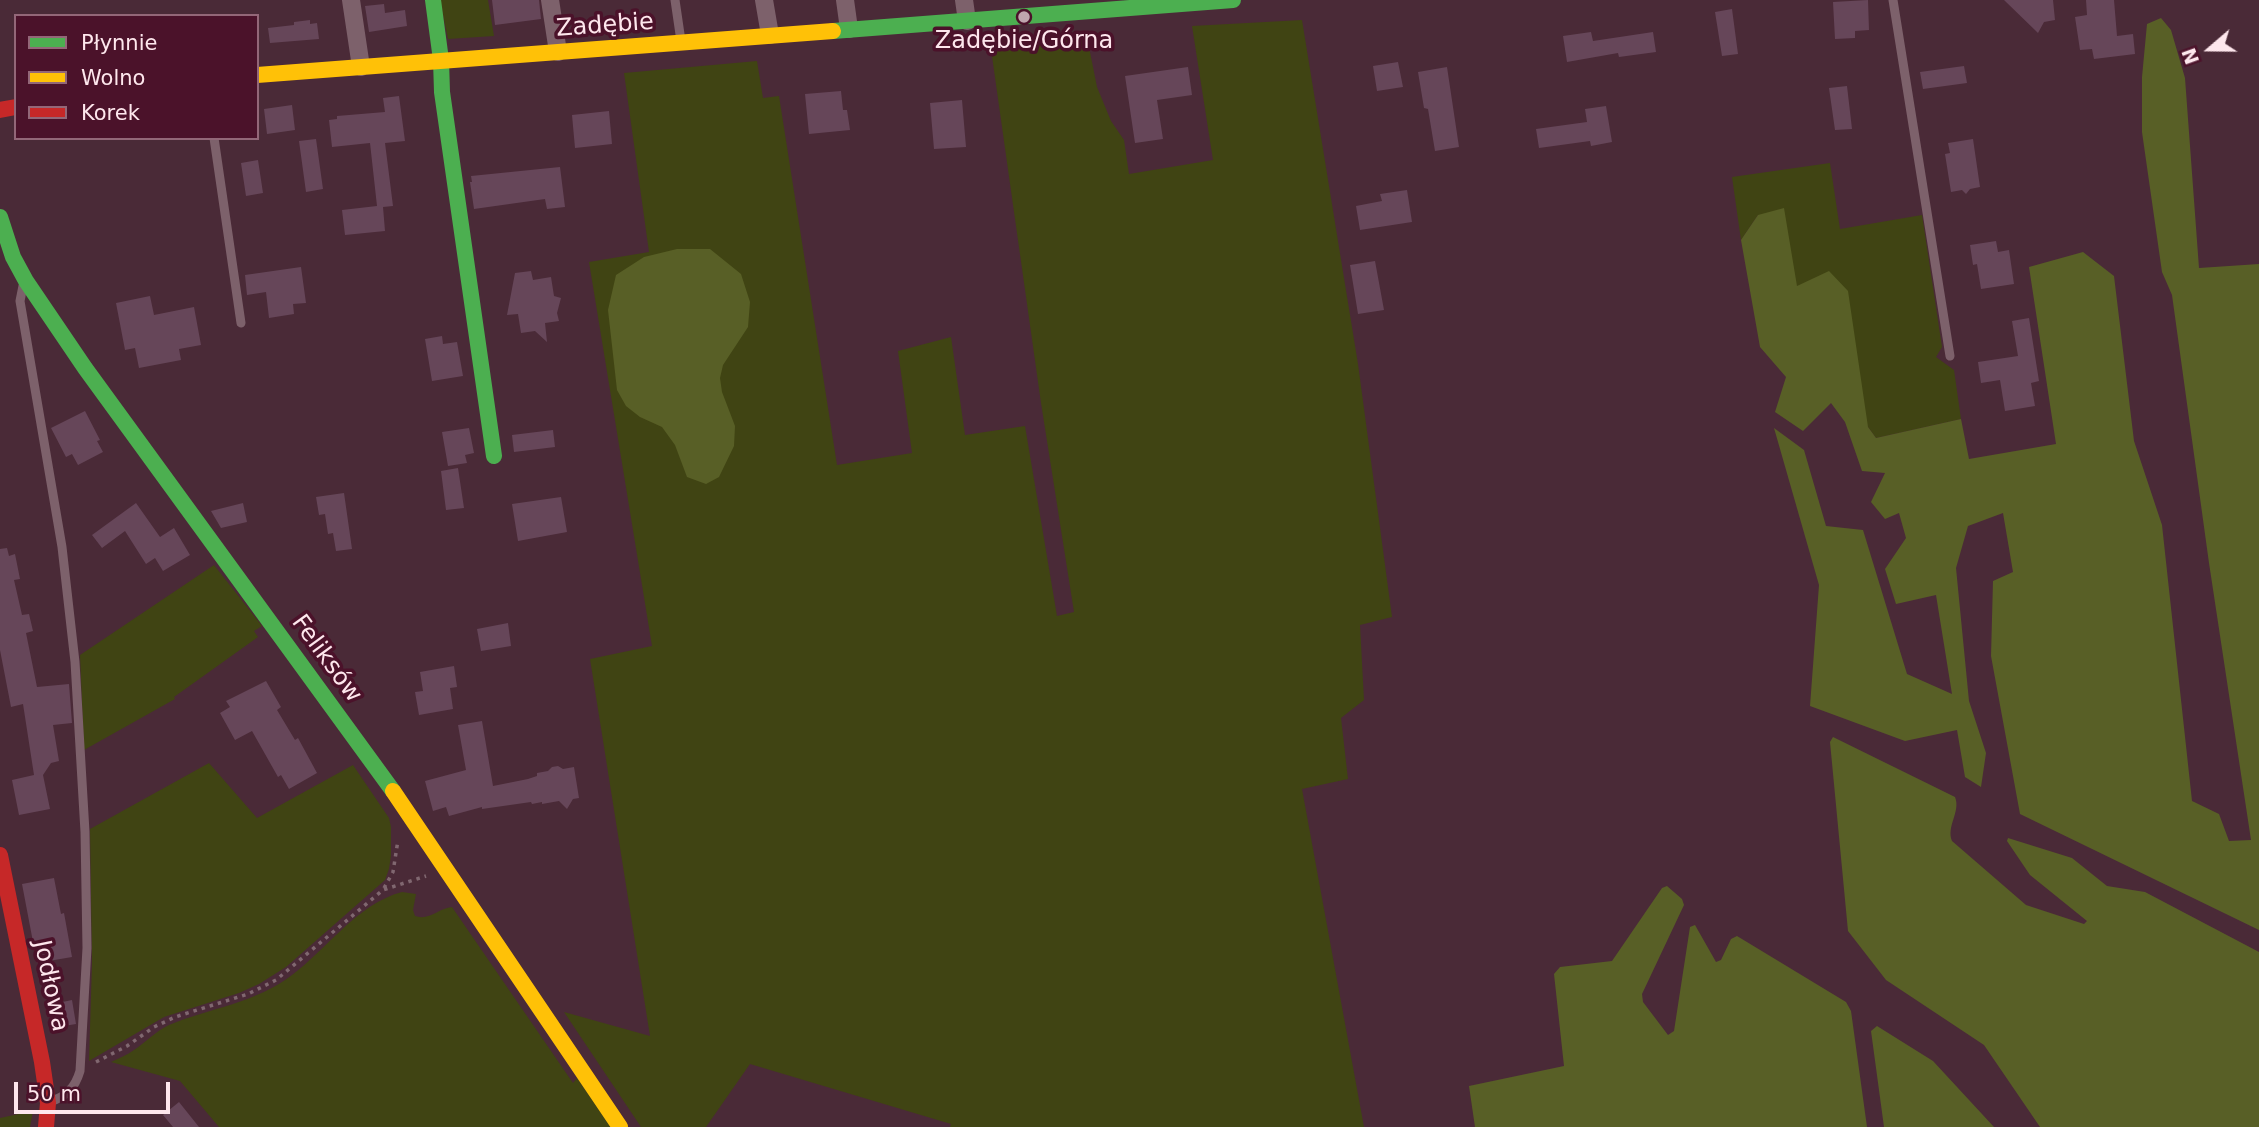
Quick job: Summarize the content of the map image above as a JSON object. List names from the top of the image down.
{
  "streets": {
    "street": ["Zadębie", "Feliksów", "Jodłowa"]
  },
  "places": ["Zadębie/Górna"],
  "legend": ["Płynnie", "Wolno", "Korek"],
  "scale_bar": "50 m",
  "north": "left"
}
